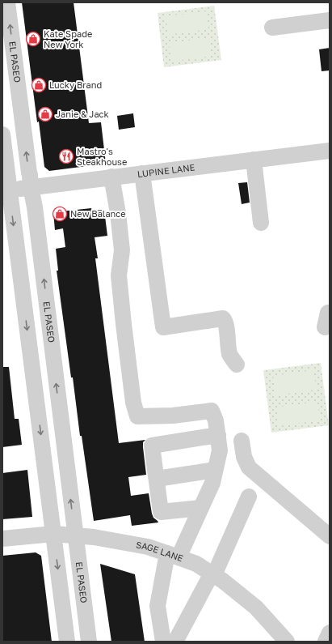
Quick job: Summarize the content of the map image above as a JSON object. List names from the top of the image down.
{
  "streets": {
    "street": ["EL PASEO", "LUPINE LANE", "SAGE LANE"]
  },
  "crossings": [
    ["EL PASEO", "LUPINE LANE"],
    ["EL PASEO", "SAGE LANE"]
  ],
  "places": {
    "shop": [
      "Kate Spade New York",
      "Lucky Brand",
      "Janie & Jack",
      "New Balance"
    ],
    "restaurant": ["Mastro's Steakhouse"]
  }
}
